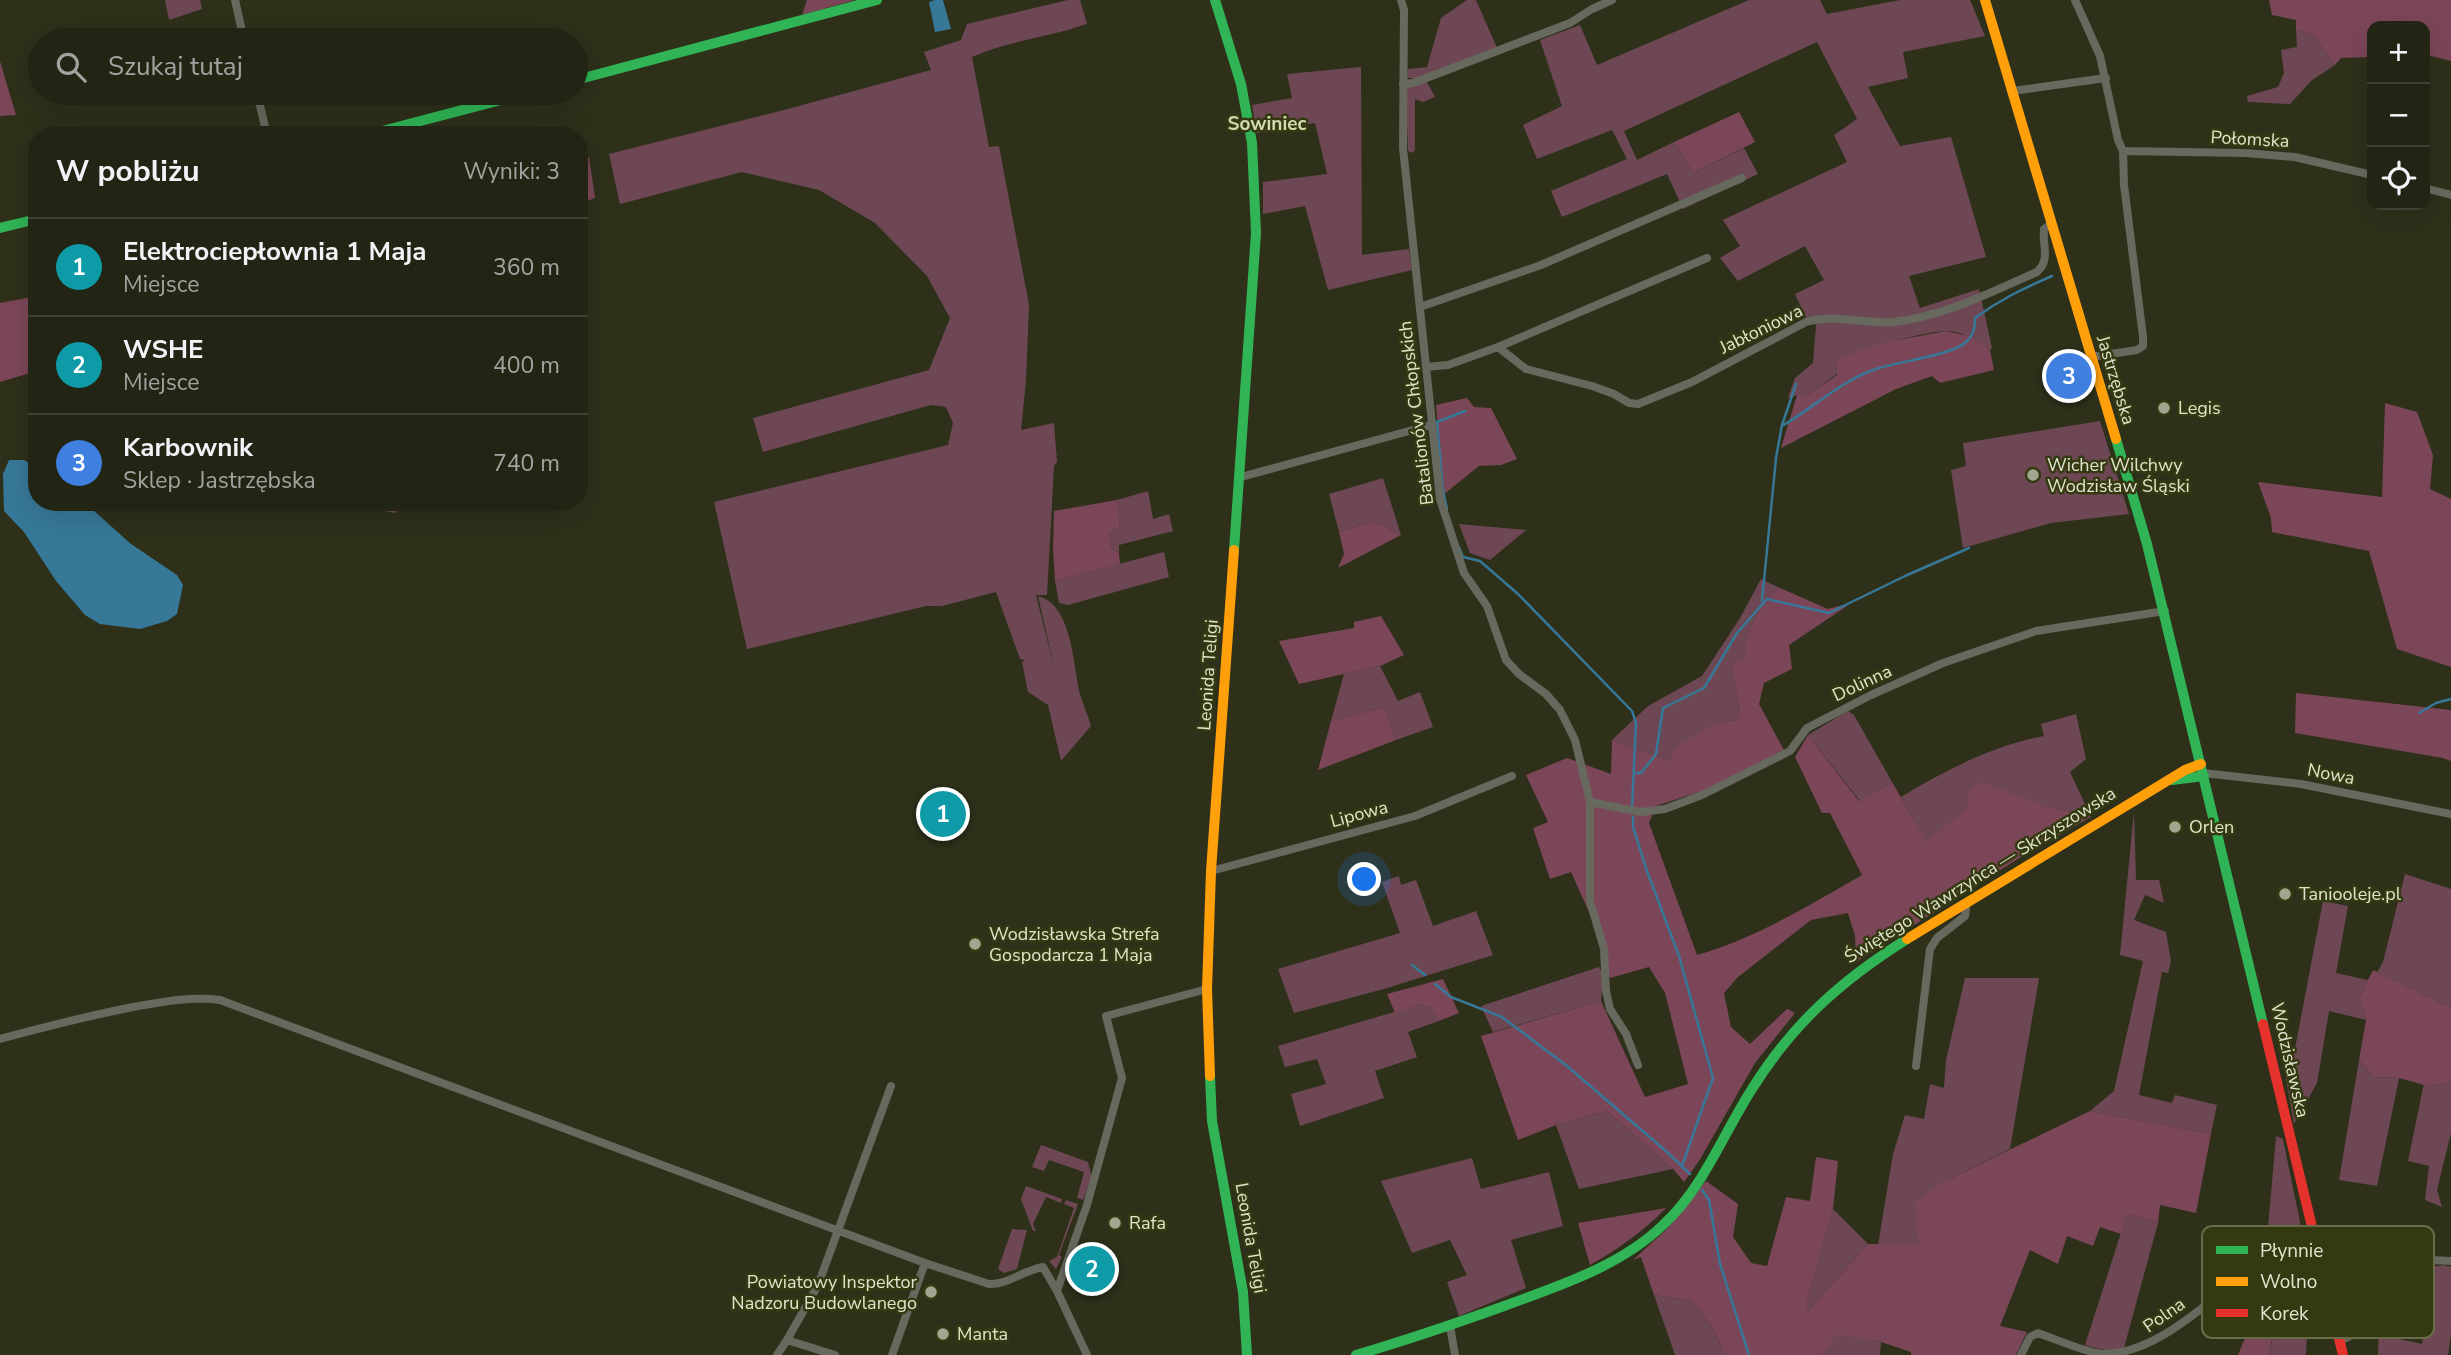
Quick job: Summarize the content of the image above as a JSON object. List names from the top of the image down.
{
  "streets": {
    "street": [
      "Połomska",
      "Jabłoniowa",
      "Jastrzębska",
      "Batalionów Chłopskich",
      "Leonida Teligi",
      "Dolinna",
      "Nowa",
      "Lipowa",
      "Świętego Wawrzyńca — Skrzyszowska",
      "Wodzisławska",
      "Polna"
    ]
  },
  "crossings": [
    ["Jabłoniowa", "Jastrzębska"],
    ["Jastrzębska", "Dolinna"],
    ["Jastrzębska", "Nowa"],
    ["Jastrzębska", "Świętego Wawrzyńca — Skrzyszowska"],
    ["Jastrzębska", "Wodzisławska"],
    ["Batalionów Chłopskich", "Dolinna"],
    ["Leonida Teligi", "Lipowa"],
    ["Nowa", "Świętego Wawrzyńca — Skrzyszowska"],
    ["Nowa", "Wodzisławska"],
    ["Świętego Wawrzyńca — Skrzyszowska", "Wodzisławska"]
  ],
  "districts": ["Sowiniec"],
  "places": [
    "Legis",
    "Wicher Wilchwy Wodzisław Śląski",
    "Orlen",
    "Taniooleje.pl",
    "Wodzisławska Strefa Gospodarcza 1 Maja",
    "Rafa",
    "Powiatowy Inspektor Nadzoru Budowlanego",
    "Manta"
  ],
  "legend": ["Płynnie", "Wolno", "Korek"],
  "page": {
    "map_buttons": ["+", "−"],
    "search": "Szukaj tutaj",
    "heading": ["W pobliżu", "Wyniki: 3"],
    "list": [
      {
        "mark": "1",
        "name": "Elektrociepłownia 1 Maja",
        "note": "Miejsce",
        "value": "360 m"
      },
      {
        "mark": "2",
        "name": "WSHE",
        "note": "Miejsce",
        "value": "400 m"
      },
      {
        "mark": "3",
        "name": "Karbownik",
        "note": "Sklep · Jastrzębska",
        "value": "740 m"
      }
    ],
    "pins": ["3", "1", "2"]
  }
}
